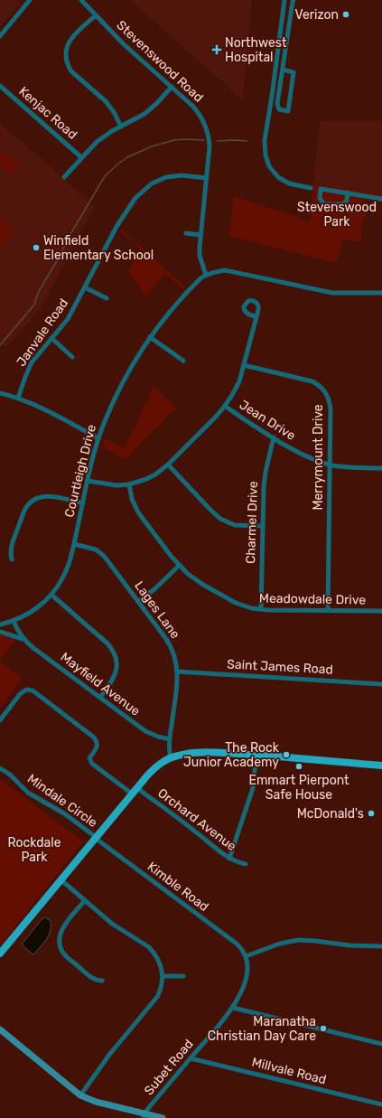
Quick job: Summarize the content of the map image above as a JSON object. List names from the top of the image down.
{
  "streets": {
    "street": [
      "Stevenswood Road",
      "Kenjac Road",
      "Janvale Road",
      "Jean Drive",
      "Merrymount Drive",
      "Courtleigh Drive",
      "Charmel Drive",
      "Meadowdale Drive",
      "Lages Lane",
      "Saint James Road",
      "Mayfield Avenue",
      "Mindale Circle",
      "Orchard Avenue",
      "Kimble Road",
      "Subet Road",
      "Millvale Road"
    ]
  },
  "crossings": [
    ["Stevenswood Road", "Janvale Road"],
    ["Stevenswood Road", "Courtleigh Drive"],
    ["Jean Drive", "Merrymount Drive"],
    ["Jean Drive", "Charmel Drive"],
    ["Merrymount Drive", "Meadowdale Drive"],
    ["Courtleigh Drive", "Lages Lane"],
    ["Courtleigh Drive", "Mayfield Avenue"],
    ["Charmel Drive", "Meadowdale Drive"],
    ["Lages Lane", "Saint James Road"],
    ["Lages Lane", "Mayfield Avenue"],
    ["Mindale Circle", "Kimble Road"],
    ["Kimble Road", "Subet Road"],
    ["Subet Road", "Millvale Road"]
  ],
  "parks": ["Stevenswood Park", "Rockdale Park"],
  "places": {
    "other": [
      "Verizon",
      "Winfield Elementary School",
      "The Rock Junior Academy",
      "Emmart Pierpont Safe House",
      "McDonald's",
      "Maranatha Christian Day Care"
    ],
    "health": ["Northwest Hospital"]
  }
}
